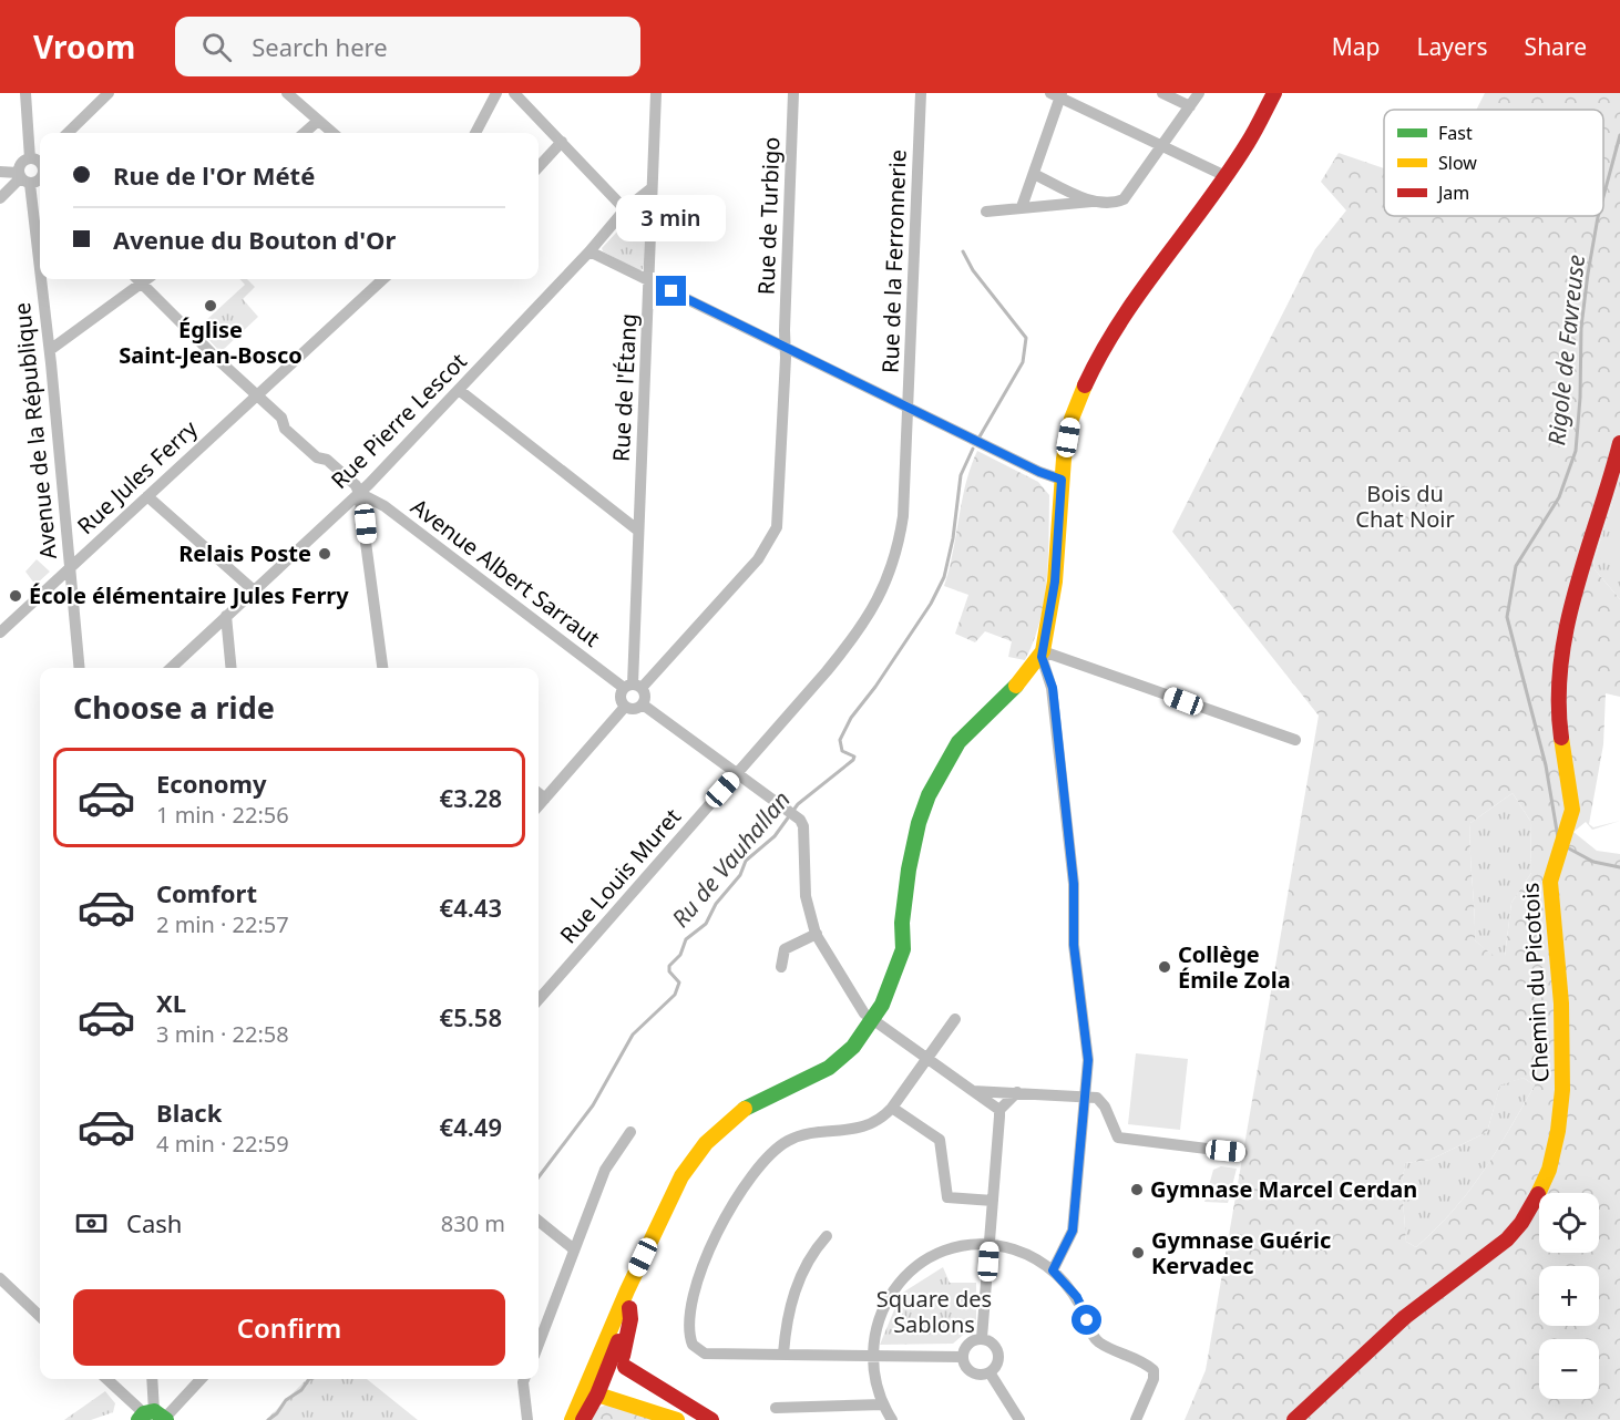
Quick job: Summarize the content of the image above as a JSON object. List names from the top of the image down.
{
  "streets": {
    "main road": ["Chemin du Picotois"],
    "street": [
      "Rue de Turbigo",
      "Rue de la Ferronnerie",
      "Rue de l'Étang",
      "Rue Pierre Lescot",
      "Avenue de la République",
      "Rue Jules Ferry",
      "Avenue Albert Sarraut",
      "Rue Louis Muret"
    ]
  },
  "crossings": [
    ["Rue de Turbigo", "Rue de l'Étang"],
    ["Rue de Turbigo", "Avenue Albert Sarraut"],
    ["Rue de la Ferronnerie", "Rue Louis Muret"],
    ["Rue de l'Étang", "Rue Pierre Lescot"],
    ["Rue de l'Étang", "Avenue Albert Sarraut"],
    ["Rue Pierre Lescot", "Avenue Albert Sarraut"],
    ["Avenue de la République", "Rue Jules Ferry"],
    ["Rue Jules Ferry", "Avenue Albert Sarraut"]
  ],
  "water": ["Rigole de Favreuse", "Ru de Vauhallan"],
  "parks": ["Bois du Chat Noir", "Square des Sablons"],
  "places": [
    "Église Saint-Jean-Bosco",
    "Relais Poste",
    "École élémentaire Jules Ferry",
    "Collège Émile Zola",
    "Gymnase Marcel Cerdan",
    "Gymnase Guéric Kervadec"
  ],
  "legend": ["Fast", "Slow", "Jam"],
  "page": {
    "header": "Vroom",
    "search": "Search here",
    "nav": ["Map", "Layers", "Share"],
    "banner": ["Rue de l'Or Mété", "Avenue du Bouton d'Or"],
    "bubble": "3 min",
    "heading": "Choose a ride",
    "list": [
      {
        "name": "Economy",
        "note": "1 min · 22:56",
        "value": "€3.28"
      },
      {
        "name": "Comfort",
        "note": "2 min · 22:57",
        "value": "€4.43"
      },
      {
        "name": "XL",
        "note": "3 min · 22:58",
        "value": "€5.58"
      },
      {
        "name": "Black",
        "note": "4 min · 22:59",
        "value": "€4.49"
      }
    ],
    "pay": ["Cash", "830 m"],
    "map_buttons": ["+", "−"],
    "buttons": "Confirm"
  }
}
